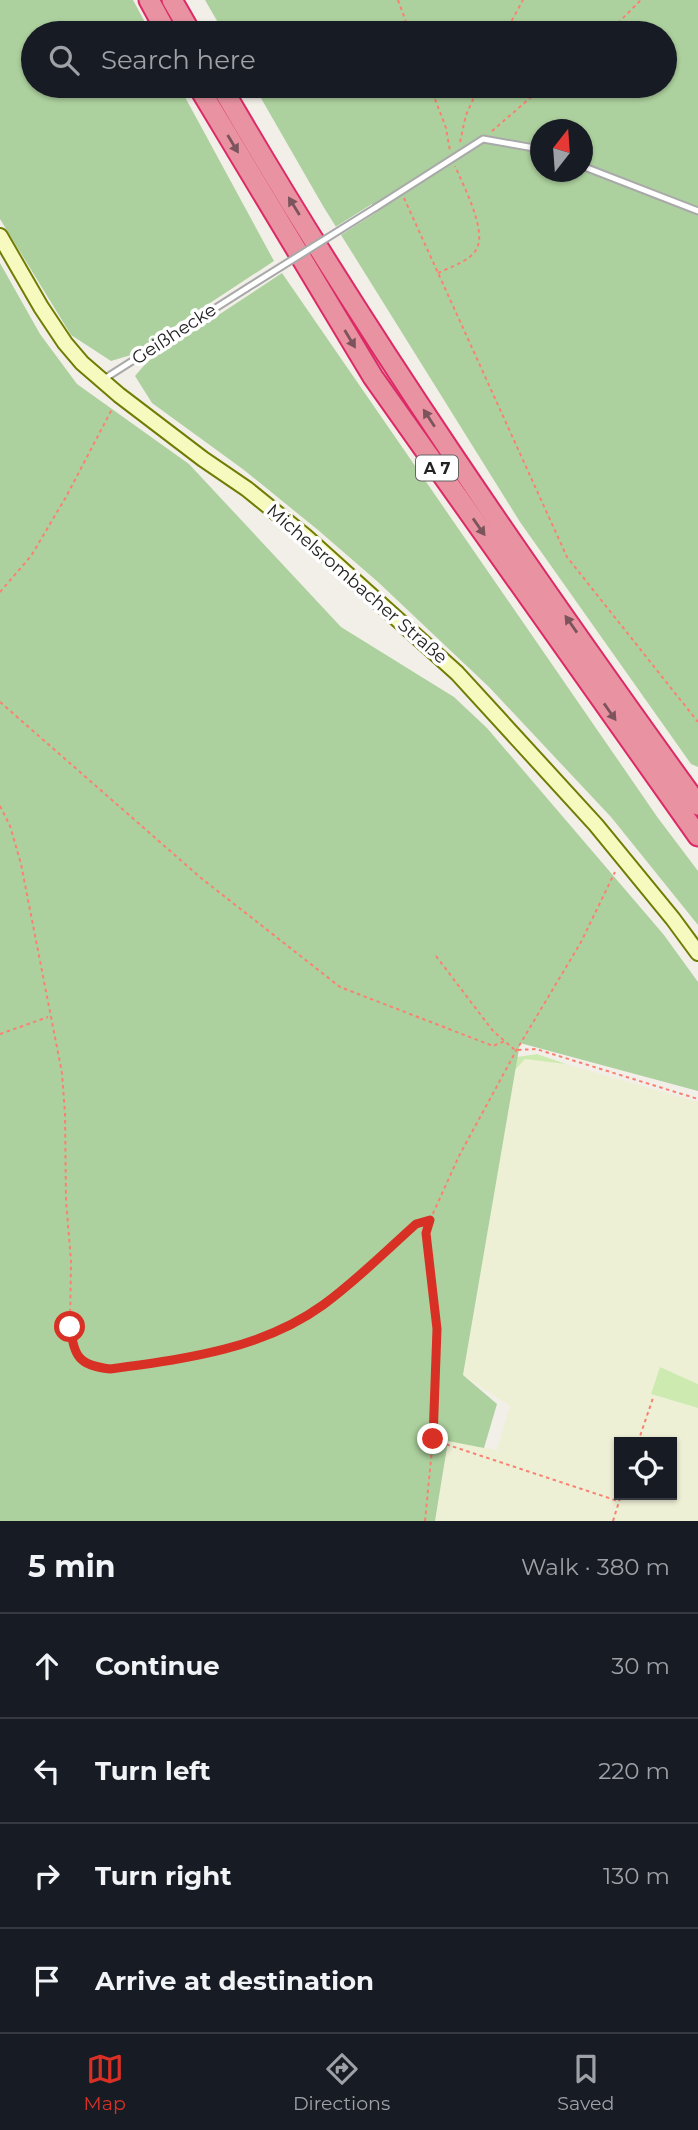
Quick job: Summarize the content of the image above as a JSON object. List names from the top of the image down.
{
  "streets": {
    "highway": ["A 7"],
    "main road": ["Michelsrombacher Straße"],
    "lane": ["Geißhecke"]
  },
  "crossings": [
    ["Geißhecke", "Michelsrombacher Straße"]
  ],
  "north": "top",
  "page": {
    "search": "Search here",
    "heading": ["5 min", "Walk · 380 m"],
    "list": [
      ["Continue", "30 m"],
      ["Turn left", "220 m"],
      ["Turn right", "130 m"],
      "Arrive at destination"
    ],
    "nav": ["Map", "Directions", "Saved"]
  }
}
